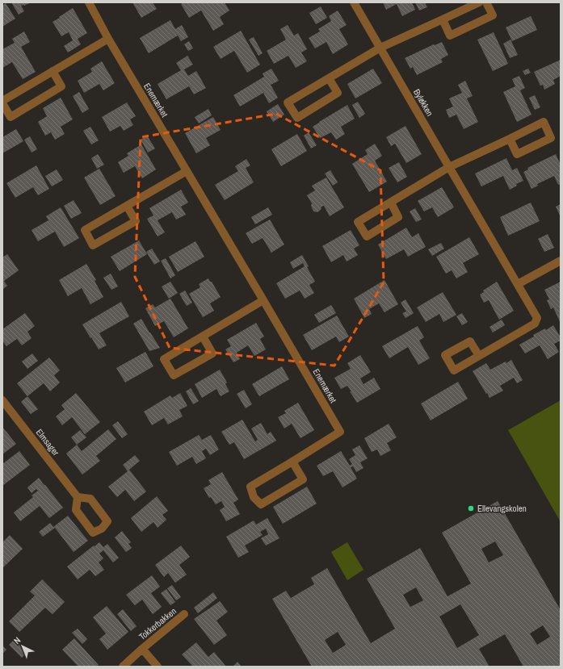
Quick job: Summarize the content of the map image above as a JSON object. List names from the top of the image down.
{
  "streets": {
    "street": [
      "Enemærket",
      "Byløkken",
      "Elmsager",
      "Tokkerbakken"
    ]
  },
  "places": ["Ellevangskolen"],
  "north": "top left"
}
